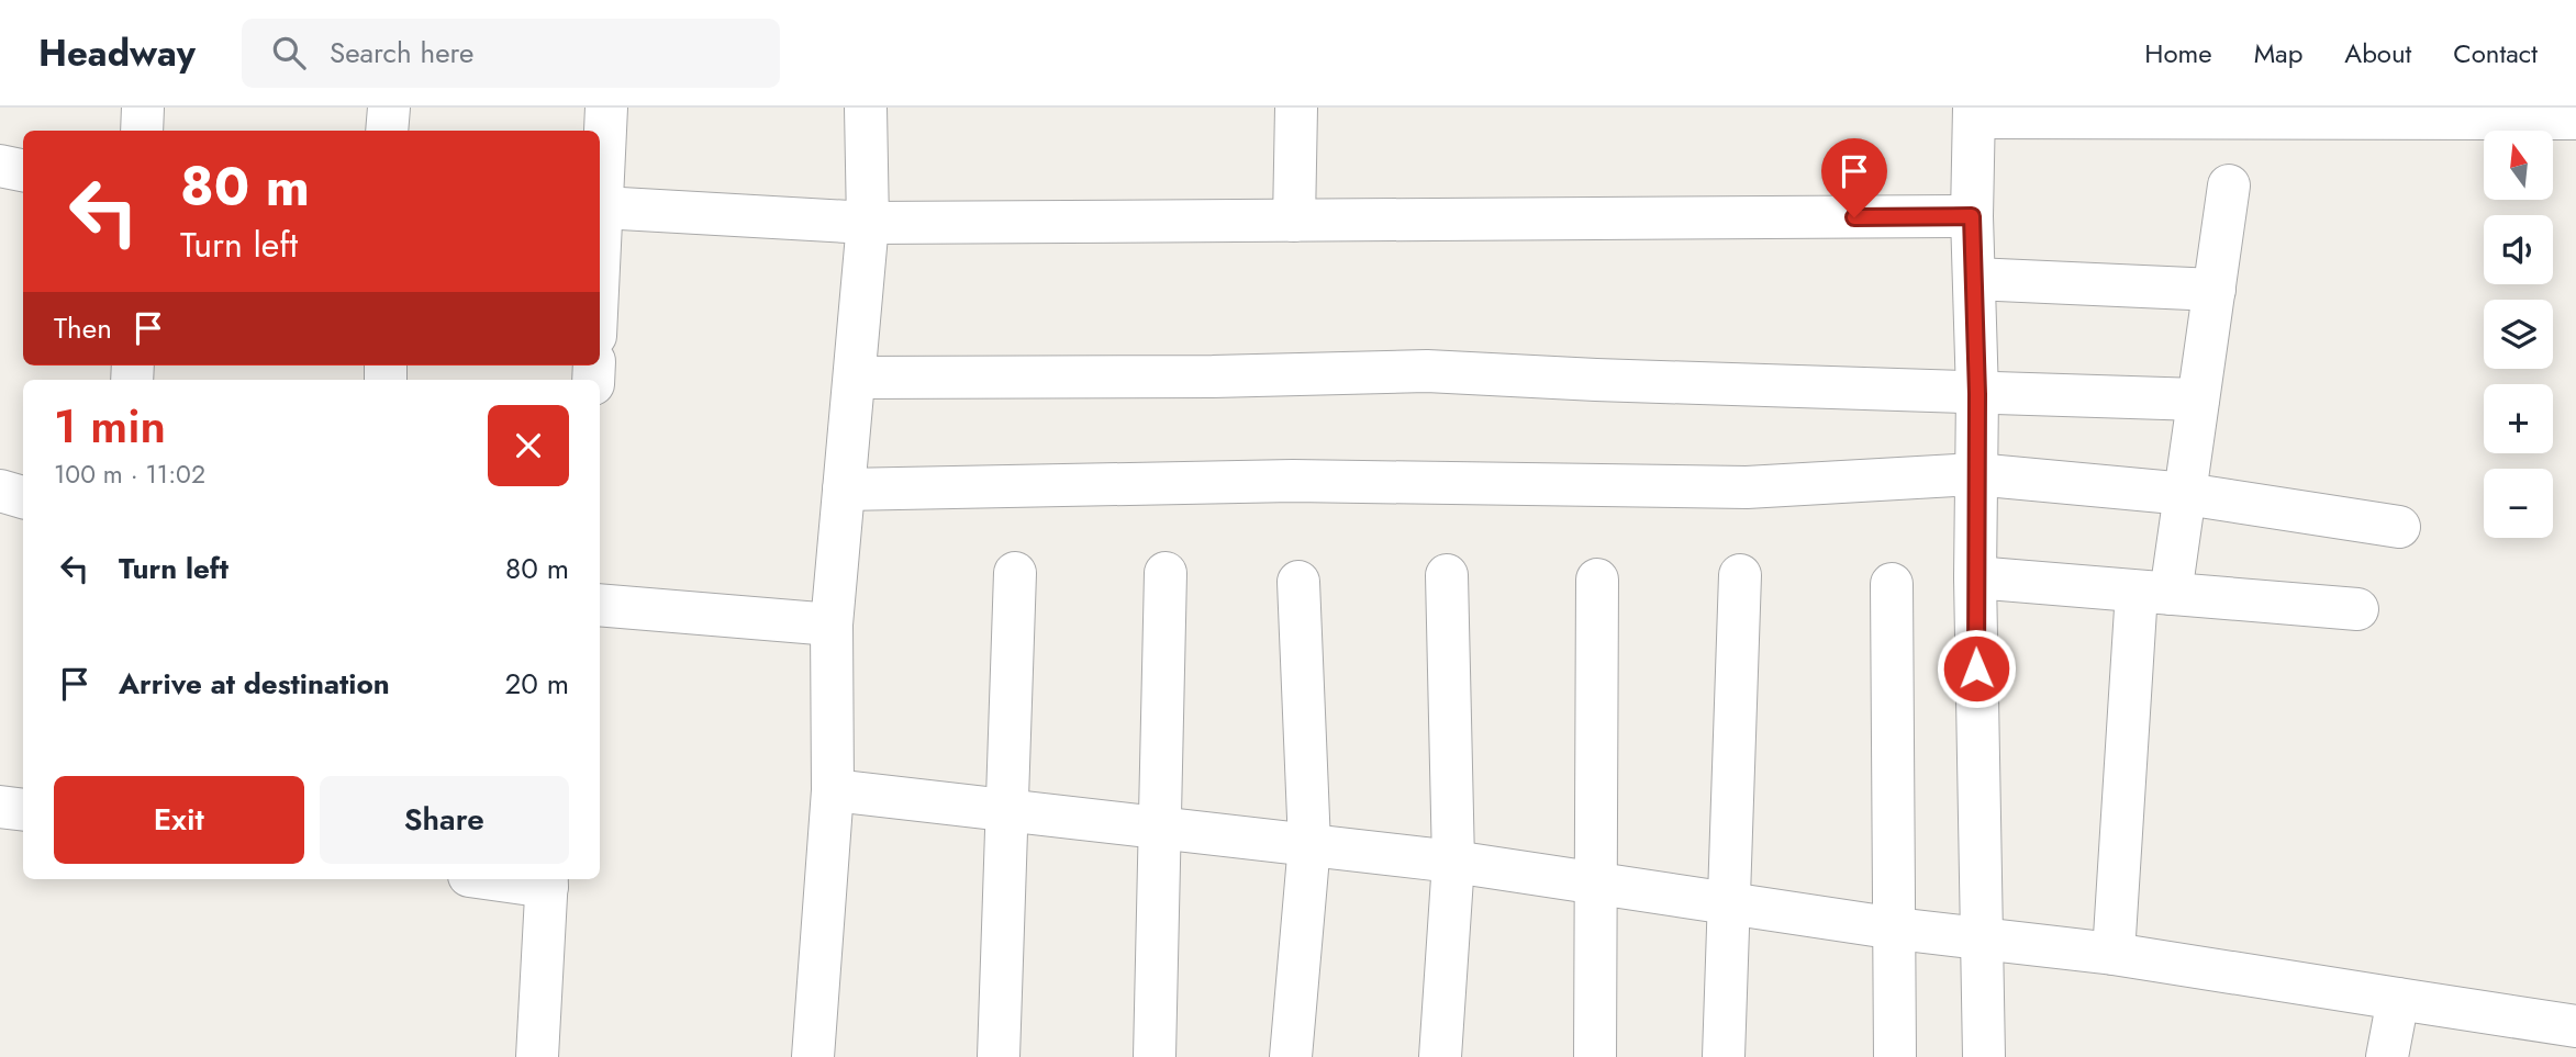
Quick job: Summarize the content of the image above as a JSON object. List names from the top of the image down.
{
  "north": "top",
  "page": {
    "header": "Headway",
    "search": "Search here",
    "nav": [
      "Home",
      "Map",
      "About",
      "Contact"
    ],
    "map_buttons": ["+", "−"],
    "turn": ["80 m", "Turn left"],
    "then": "Then",
    "heading": ["1 min", "100 m · 11:02"],
    "list": [
      {
        "name": "Turn left",
        "value": "80 m"
      },
      {
        "name": "Arrive at destination",
        "value": "20 m"
      }
    ],
    "buttons": ["Exit", "Share"]
  }
}
